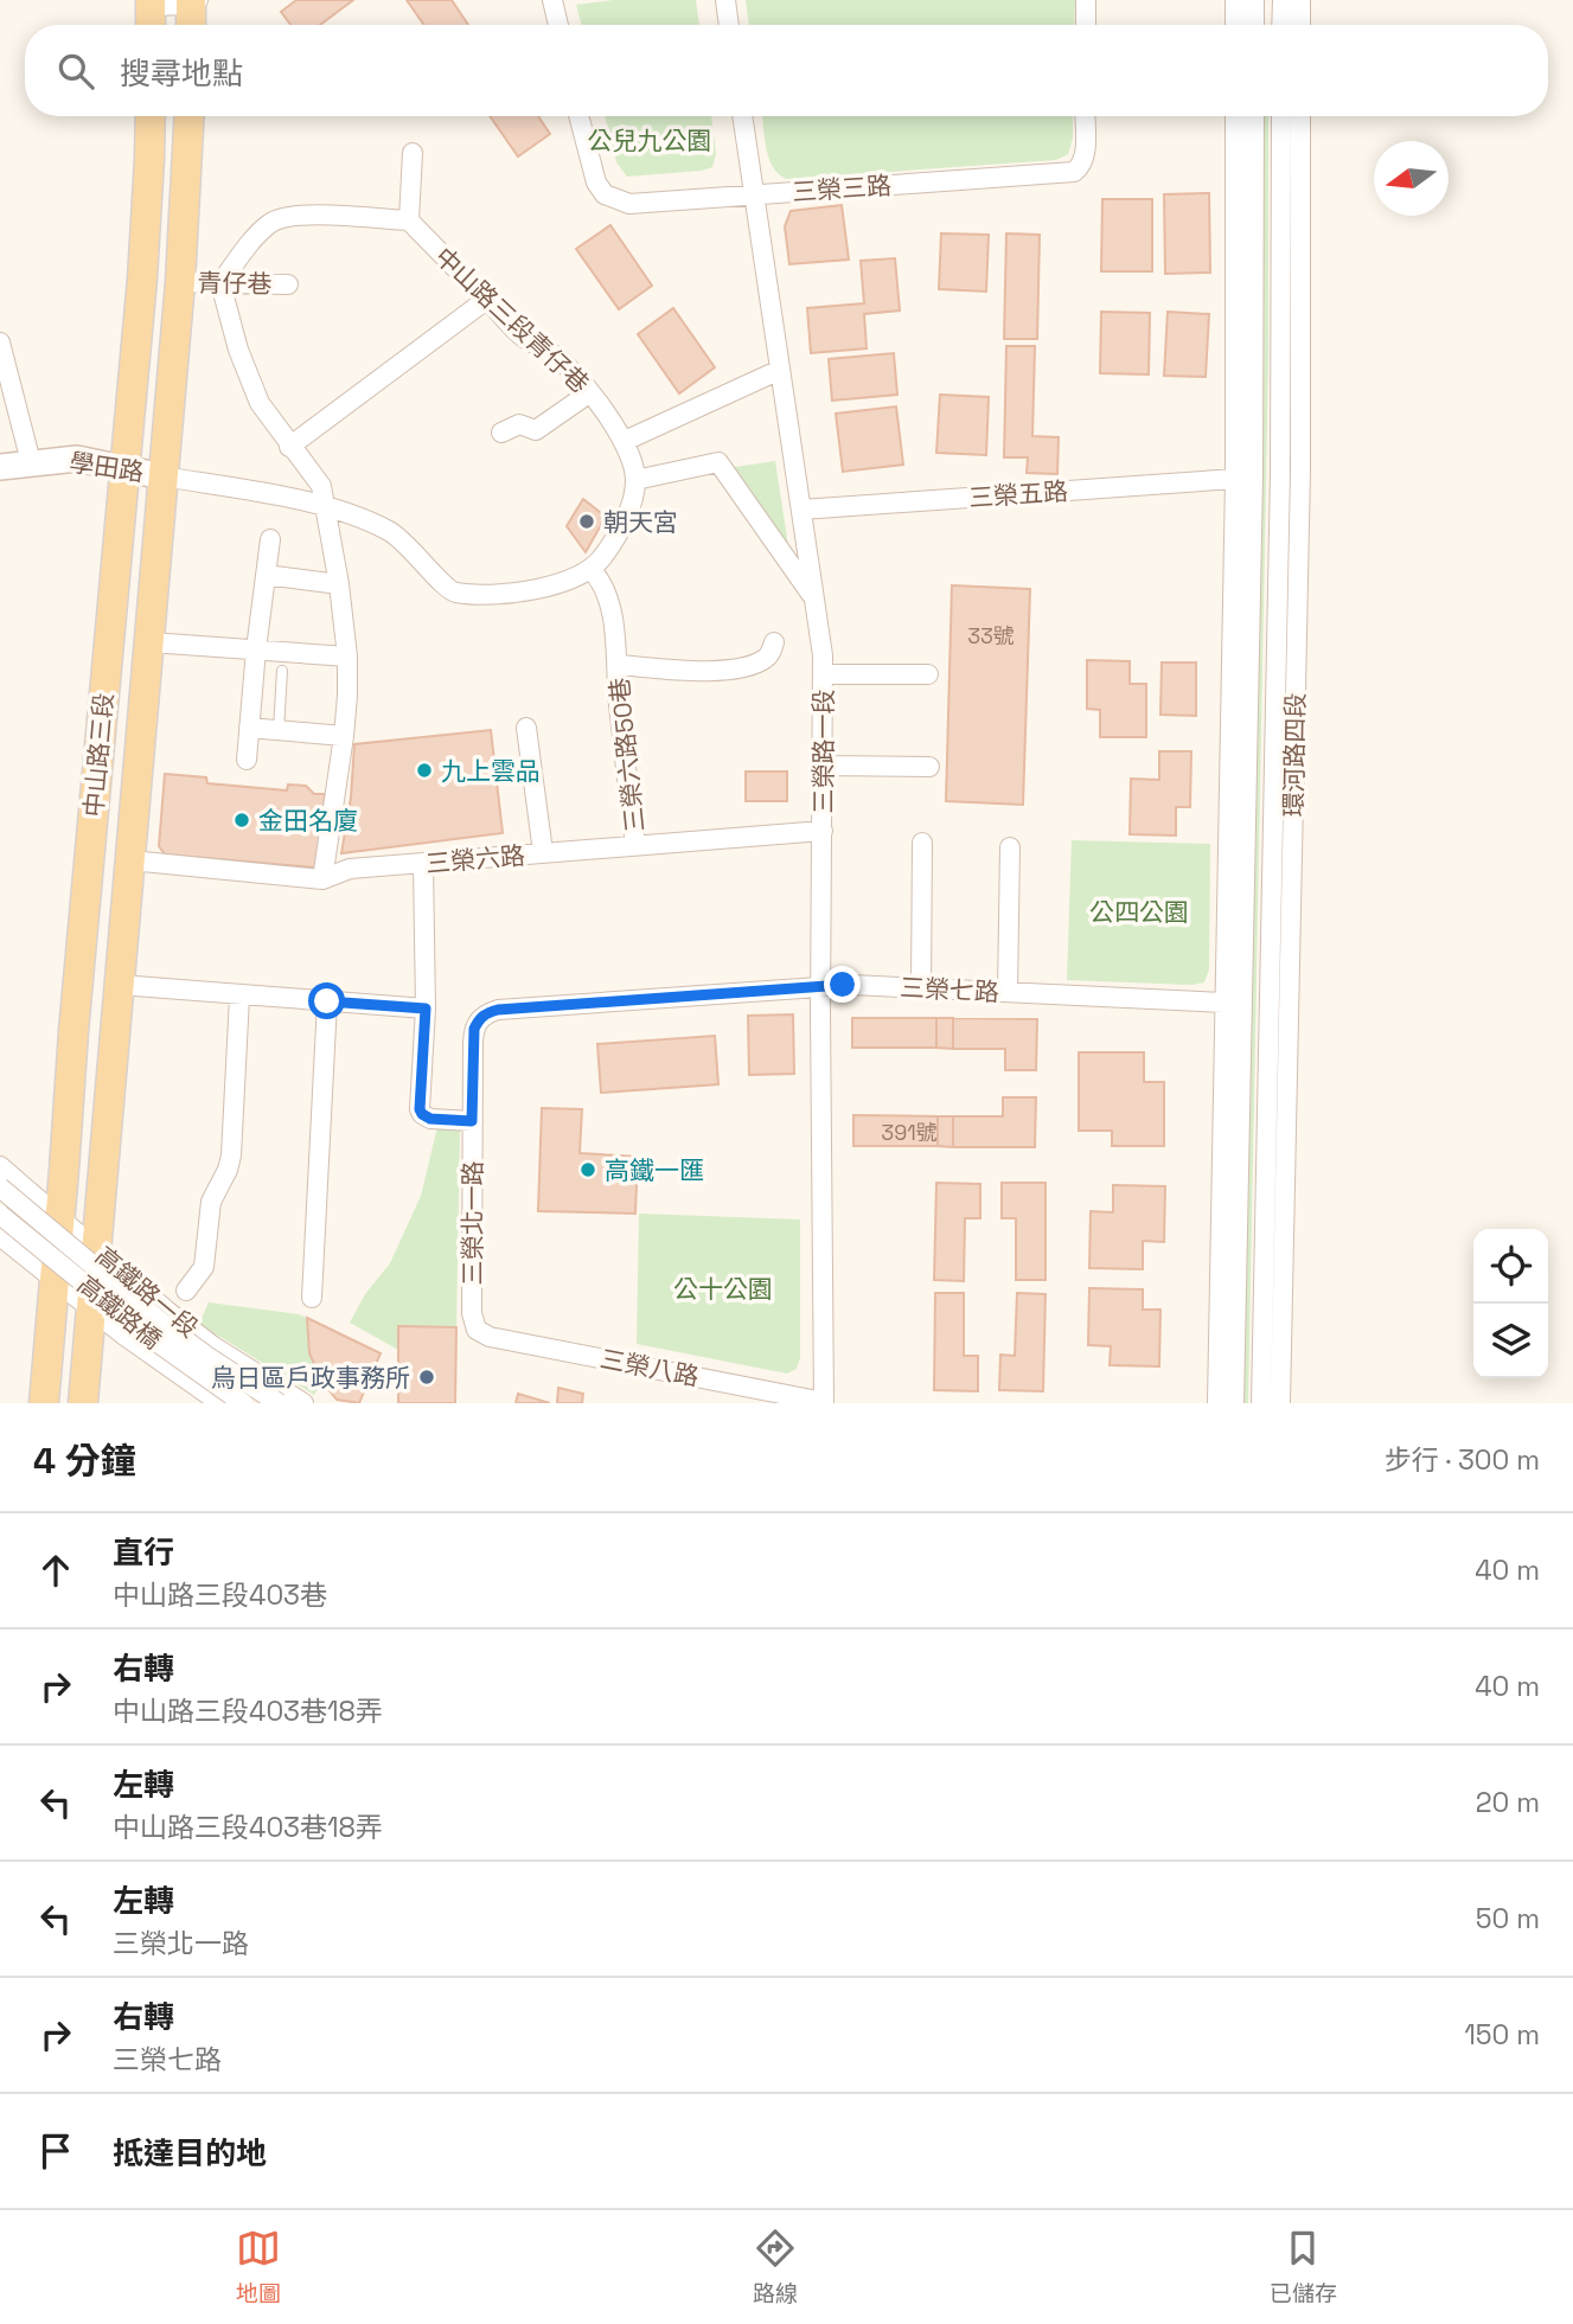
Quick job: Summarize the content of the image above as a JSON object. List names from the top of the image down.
{
  "streets": {
    "main road": ["學田路", "中山路三段"],
    "street": [
      "三榮三路",
      "青仔巷",
      "中山路三段青仔巷",
      "三榮五路",
      "三榮路一段",
      "三榮六路50巷",
      "環河路四段",
      "三榮六路",
      "三榮七路",
      "三榮北一路",
      "高鐵路一段",
      "高鐵路橋",
      "三榮八路"
    ]
  },
  "crossings": [
    ["三榮三路", "三榮路一段"],
    ["青仔巷", "中山路三段"],
    ["學田路", "中山路三段"],
    ["三榮五路", "三榮路一段"],
    ["三榮路一段", "三榮六路"],
    ["三榮路一段", "三榮七路"],
    ["三榮路一段", "三榮八路"],
    ["中山路三段", "三榮六路"],
    ["中山路三段", "高鐵路一段"],
    ["三榮六路50巷", "三榮六路"],
    ["三榮七路", "三榮北一路"],
    ["三榮北一路", "三榮八路"]
  ],
  "parks": ["公兒九公園", "公四公園", "公十公園"],
  "places": [
    "朝天宮",
    "九上雲品",
    "金田名廈",
    "高鐵一匯",
    "烏日區戶政事務所"
  ],
  "house_numbers": ["33號", "391號"],
  "north": "left",
  "page": {
    "search": "搜尋地點",
    "heading": ["4 分鐘", "步行 · 300 m"],
    "list": [
      ["直行", "中山路三段403巷", "40 m"],
      ["右轉", "中山路三段403巷18弄", "40 m"],
      ["左轉", "中山路三段403巷18弄", "20 m"],
      ["左轉", "三榮北一路", "50 m"],
      ["右轉", "三榮七路", "150 m"],
      "抵達目的地"
    ],
    "nav": ["地圖", "路線", "已儲存"]
  }
}
